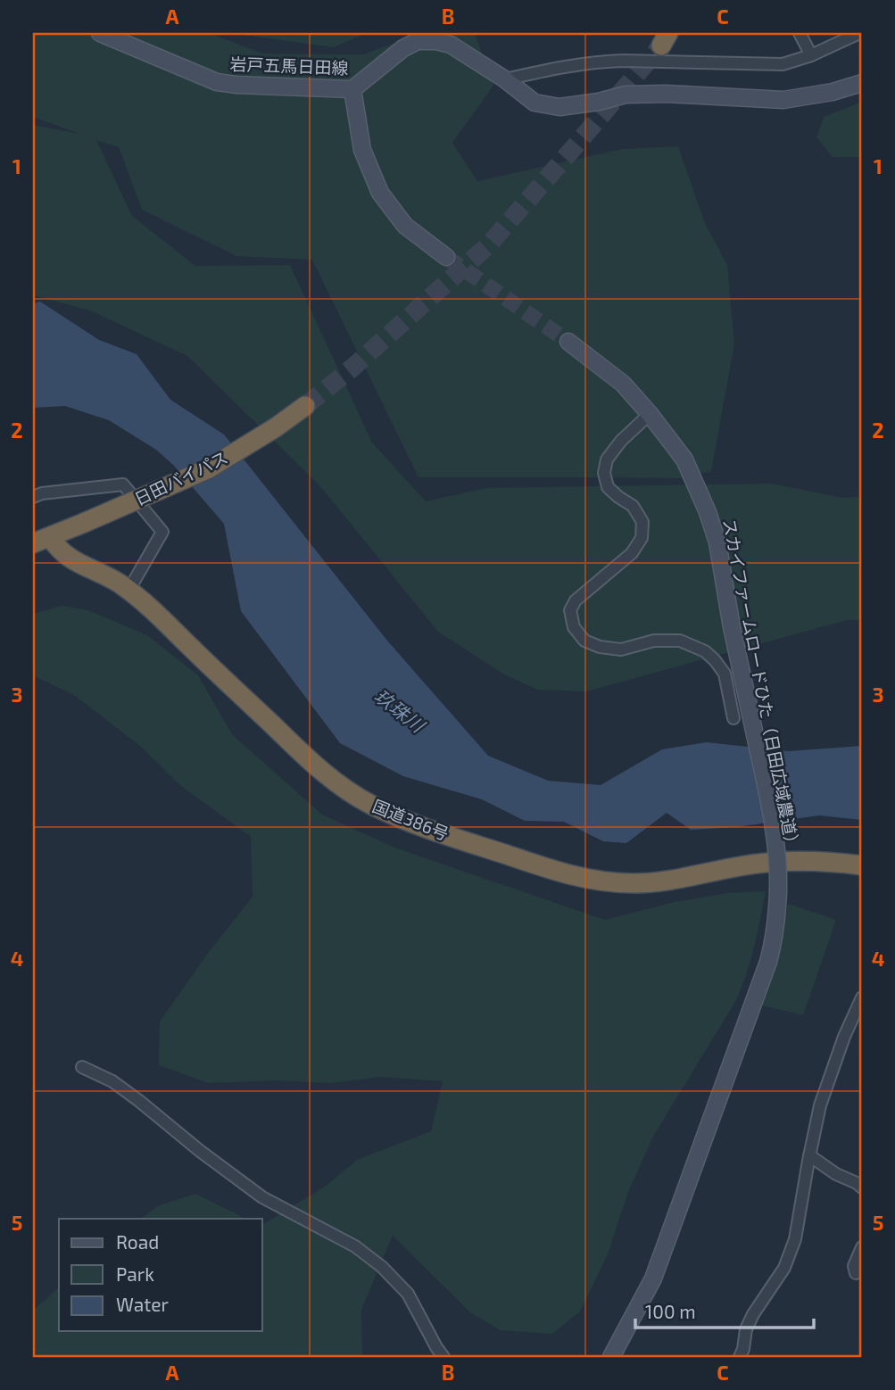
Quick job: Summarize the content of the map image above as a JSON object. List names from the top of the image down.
{
  "streets": {
    "highway": ["日田バイパス", "国道386号"],
    "street": ["岩戸五馬日田線", "スカイファームロードひた（日田広域農道）"]
  },
  "crossings": [
    ["日田バイパス", "国道386号"]
  ],
  "water": ["玖珠川"],
  "legend": ["Road", "Park", "Water"],
  "scale_bar": "100 m",
  "grid": {
    "columns": ["A", "B", "C"],
    "rows": [
      "1",
      "2",
      "3",
      "4",
      "5"
    ]
  }
}
